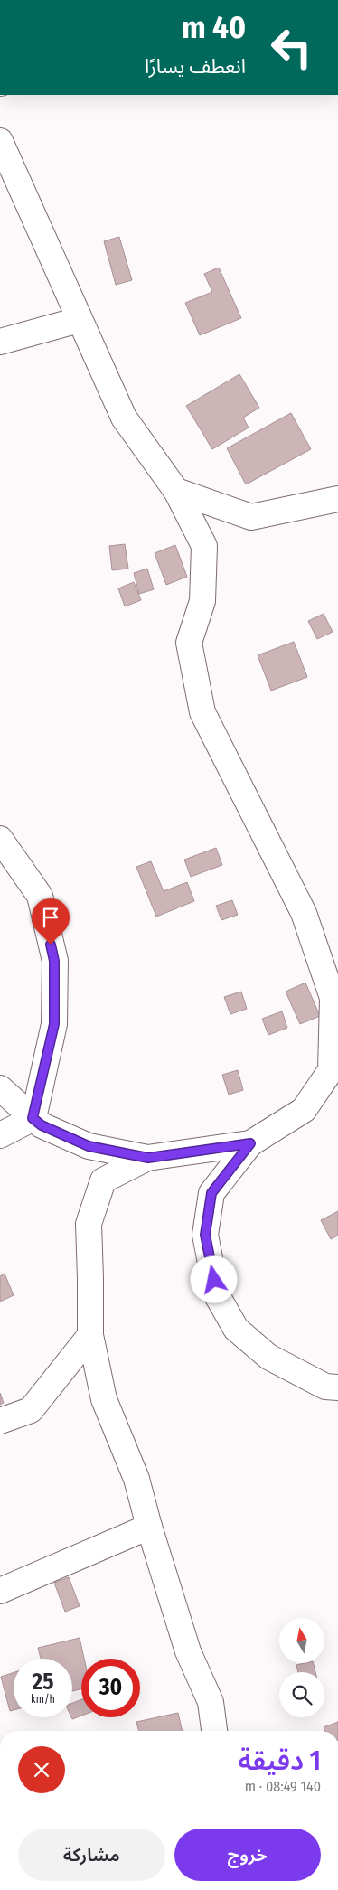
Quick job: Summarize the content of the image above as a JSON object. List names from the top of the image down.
{
  "north": "top",
  "page": {
    "turn": ["40 m", "انعطف يسارًا"],
    "speed": "25 km/h",
    "limit": "30",
    "heading": ["1 دقيقة", "140 m · 08:49"],
    "buttons": ["خروج", "مشاركة"]
  }
}
